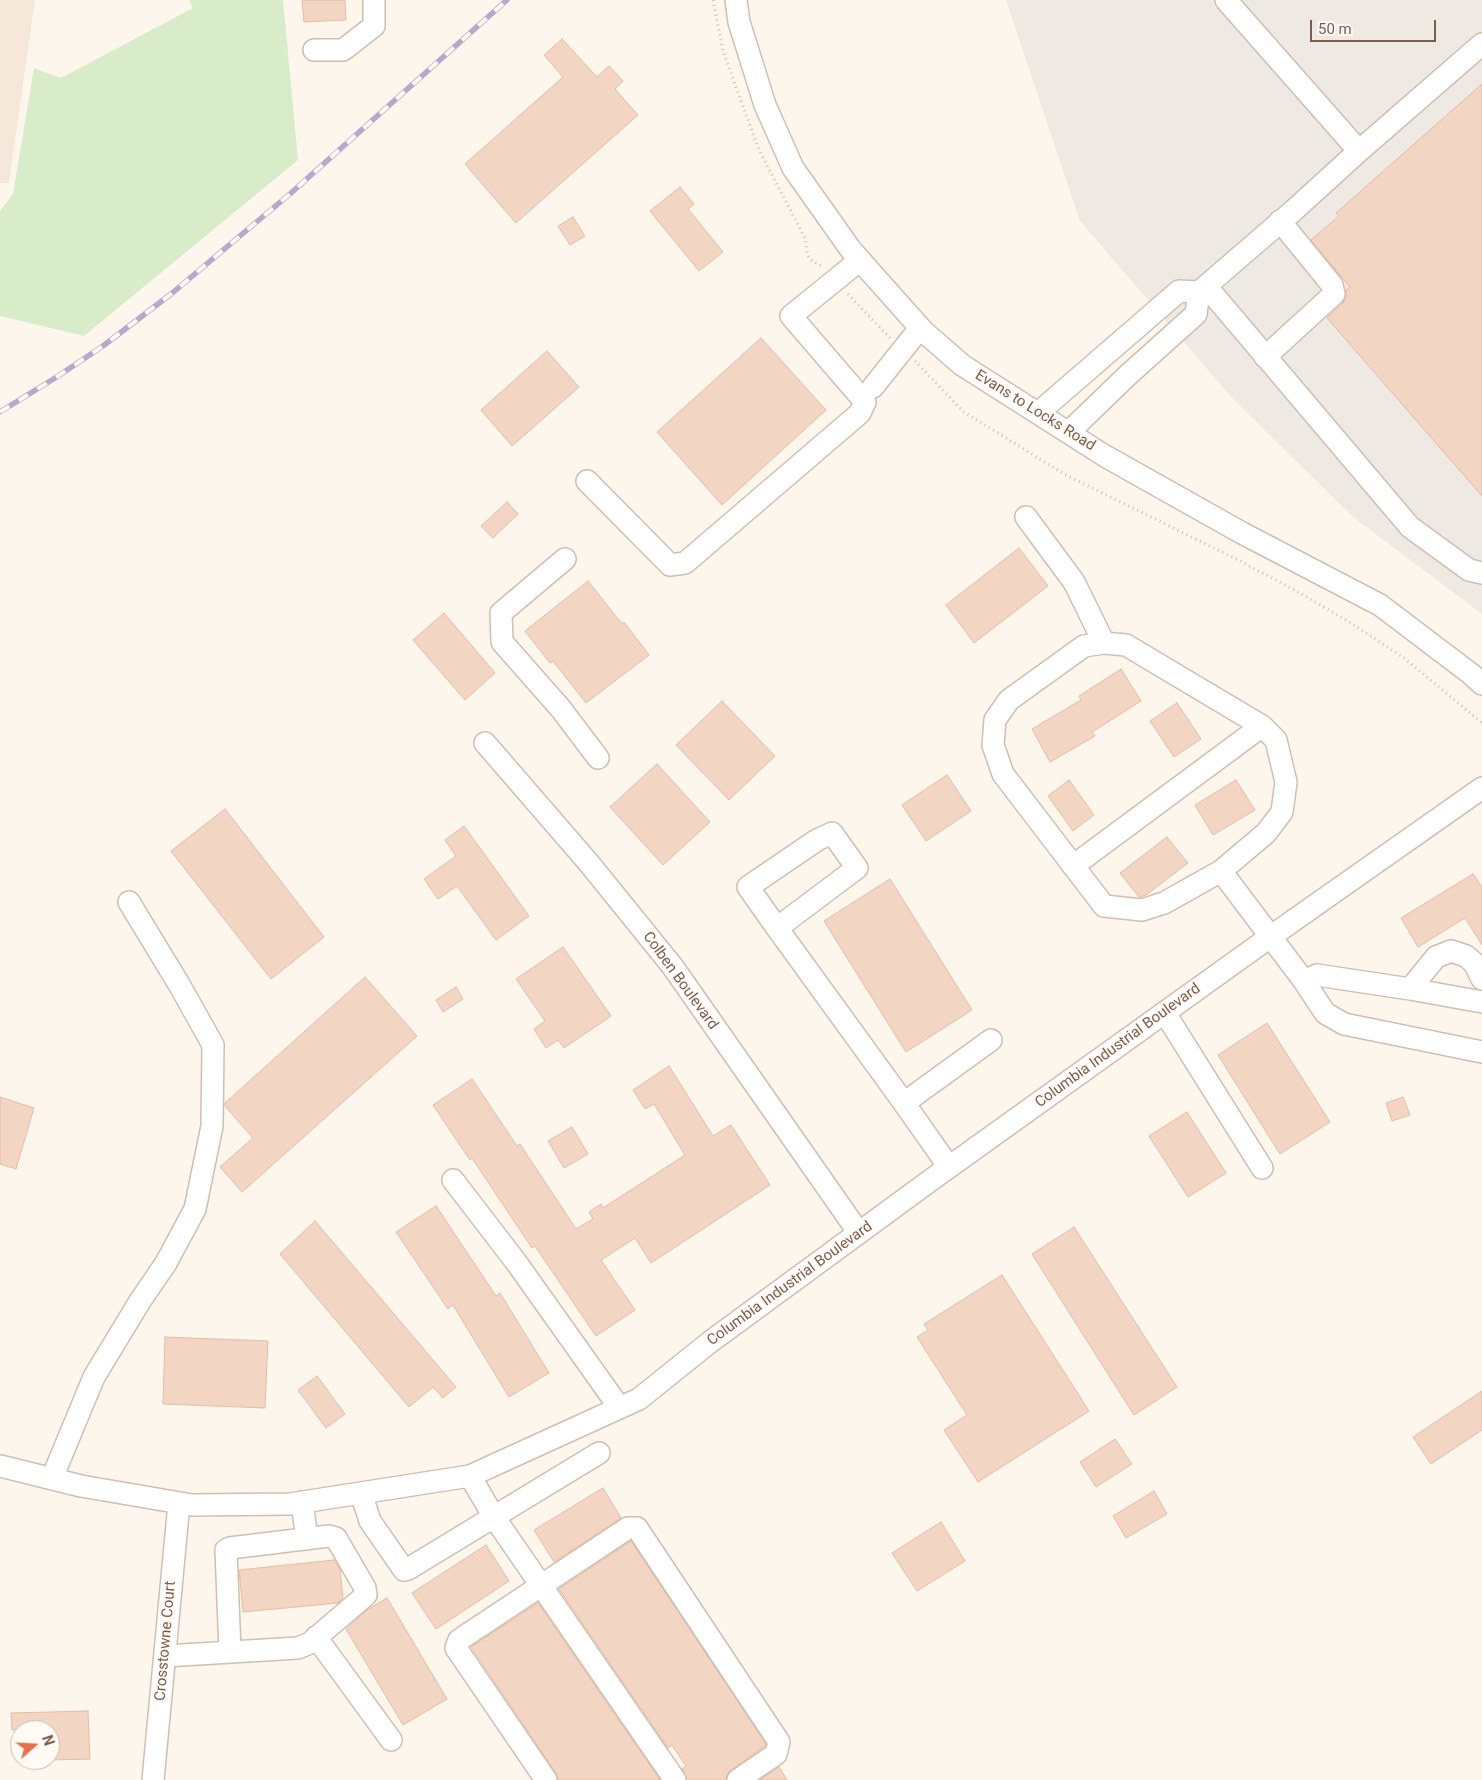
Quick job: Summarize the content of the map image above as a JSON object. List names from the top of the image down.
{
  "streets": {
    "street": [
      "Evans to Locks Road",
      "Colben Boulevard",
      "Columbia Industrial Boulevard",
      "Crosstowne Court"
    ]
  },
  "crossings": [
    ["Colben Boulevard", "Columbia Industrial Boulevard"],
    ["Columbia Industrial Boulevard", "Crosstowne Court"]
  ],
  "scale_bar": "50 m",
  "north": "right"
}
